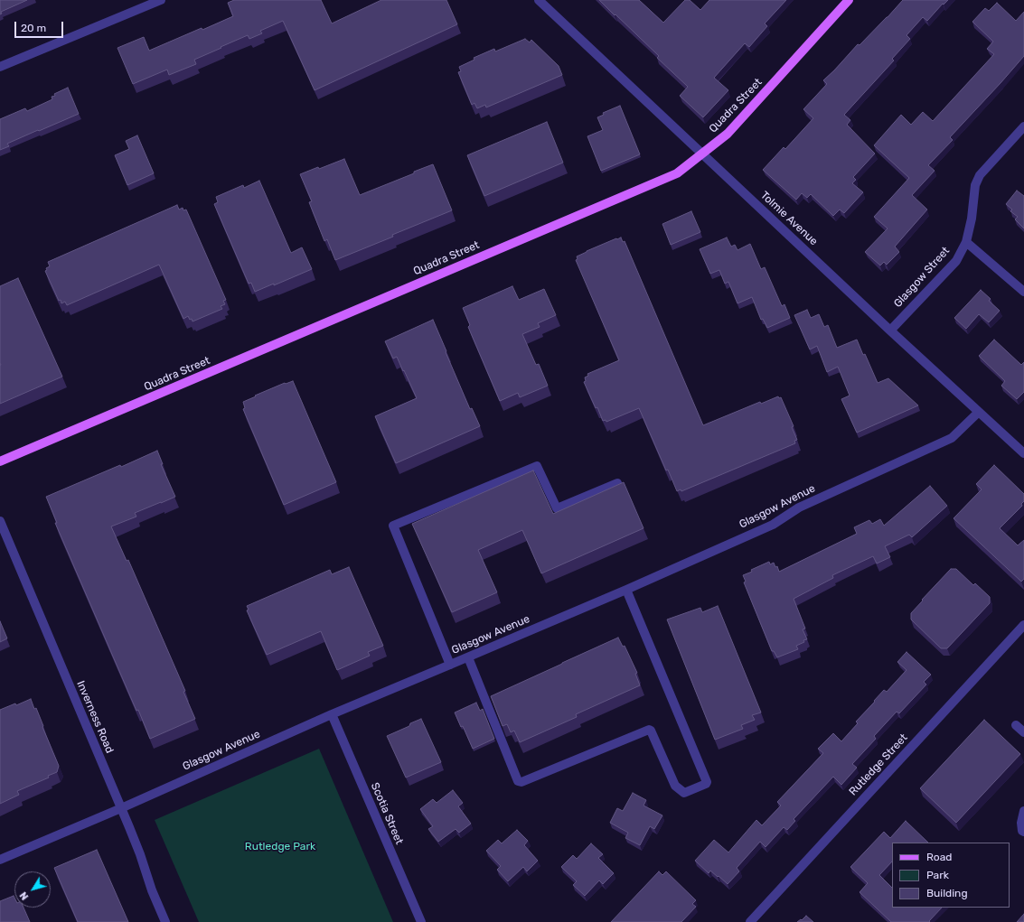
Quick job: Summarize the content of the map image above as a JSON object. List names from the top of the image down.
{
  "streets": {
    "main road": ["Quadra Street"],
    "street": [
      "Tolmie Avenue",
      "Glasgow Street",
      "Glasgow Avenue",
      "Inverness Road",
      "Rutledge Street",
      "Scotia Street"
    ]
  },
  "crossings": [
    ["Quadra Street", "Tolmie Avenue"],
    ["Tolmie Avenue", "Glasgow Street"],
    ["Tolmie Avenue", "Glasgow Avenue"],
    ["Glasgow Avenue", "Inverness Road"],
    ["Glasgow Avenue", "Scotia Street"]
  ],
  "parks": ["Rutledge Park"],
  "legend": ["Road", "Park", "Building"],
  "scale_bar": "20 m",
  "north": "bottom left"
}
